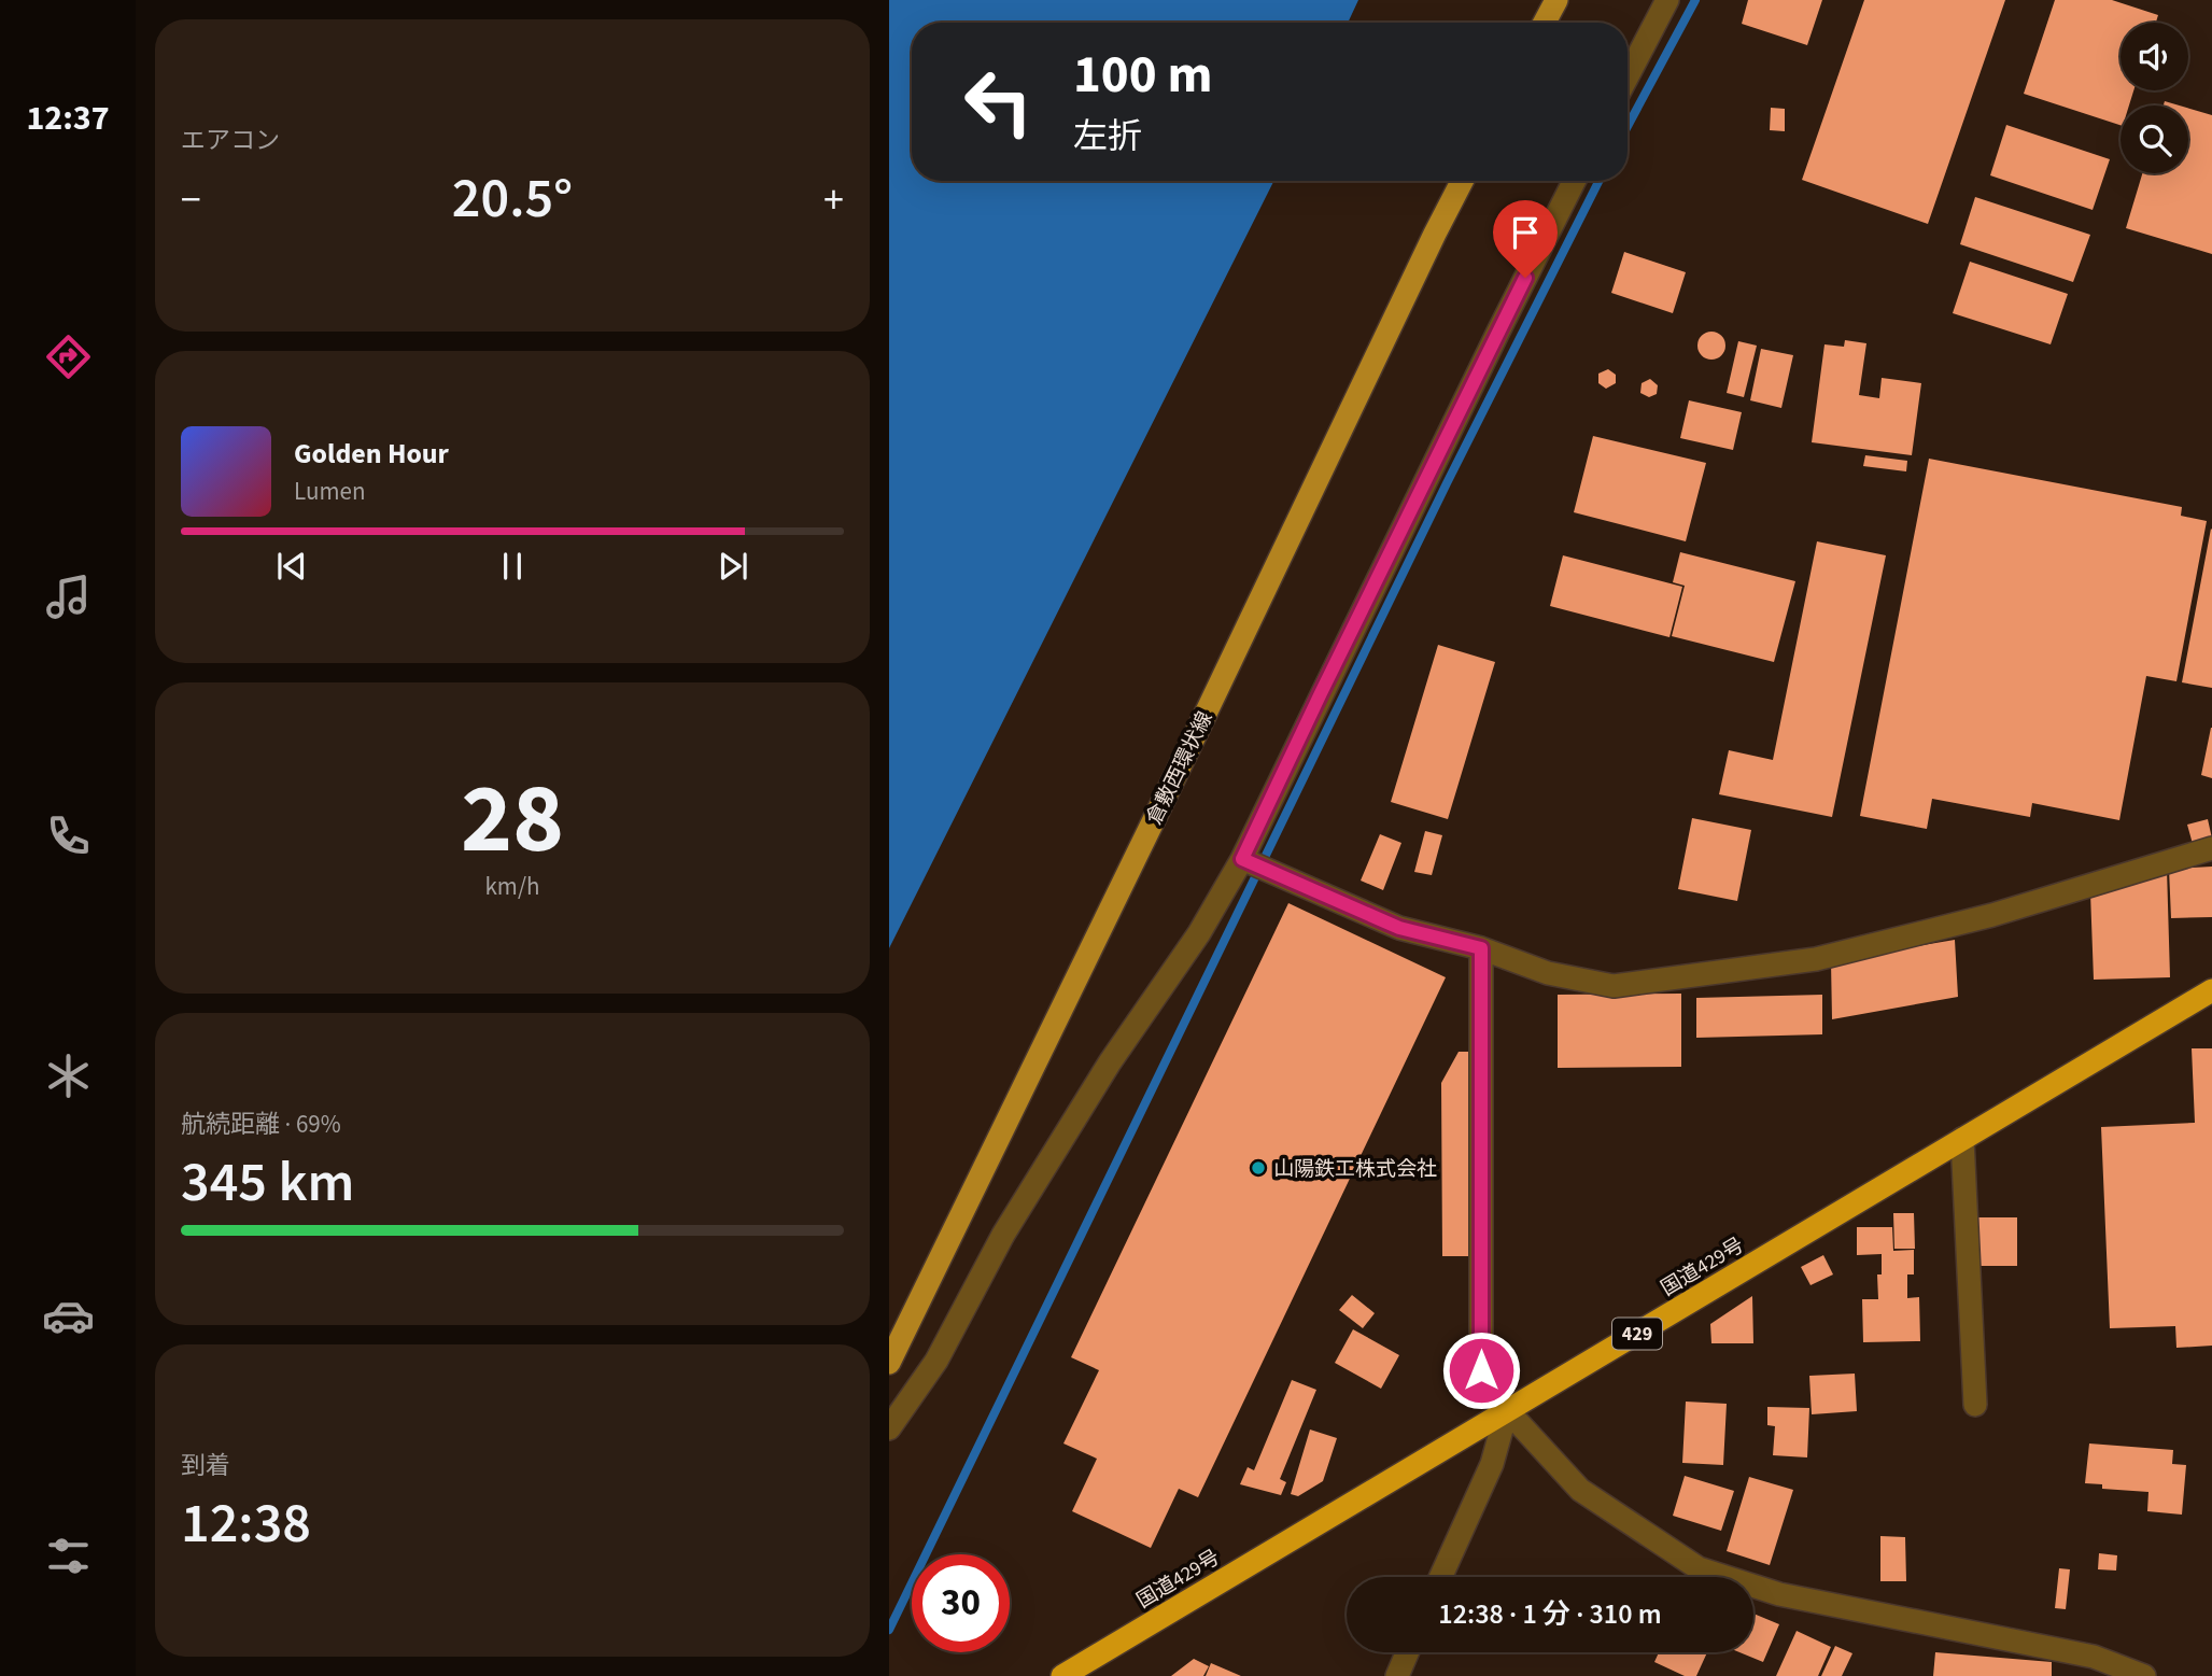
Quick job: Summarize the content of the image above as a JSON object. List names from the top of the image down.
{
  "streets": {
    "highway": ["国道429号", "429"],
    "main road": ["倉敷西環状線"]
  },
  "places": ["山陽鉄工株式会社"],
  "page": {
    "tabs": "12:37",
    "tile": [
      "エアコン",
      ["28", "km/h"],
      ["航続距離 · 69%", "345 km"],
      ["到着", "12:38"]
    ],
    "turn": ["100 m", "左折"],
    "heat": ["−", "20.5°", "+"],
    "song": ["Golden Hour", "Lumen"],
    "limit": "30",
    "trip": "12:38 · 1 分 · 310 m"
  }
}
